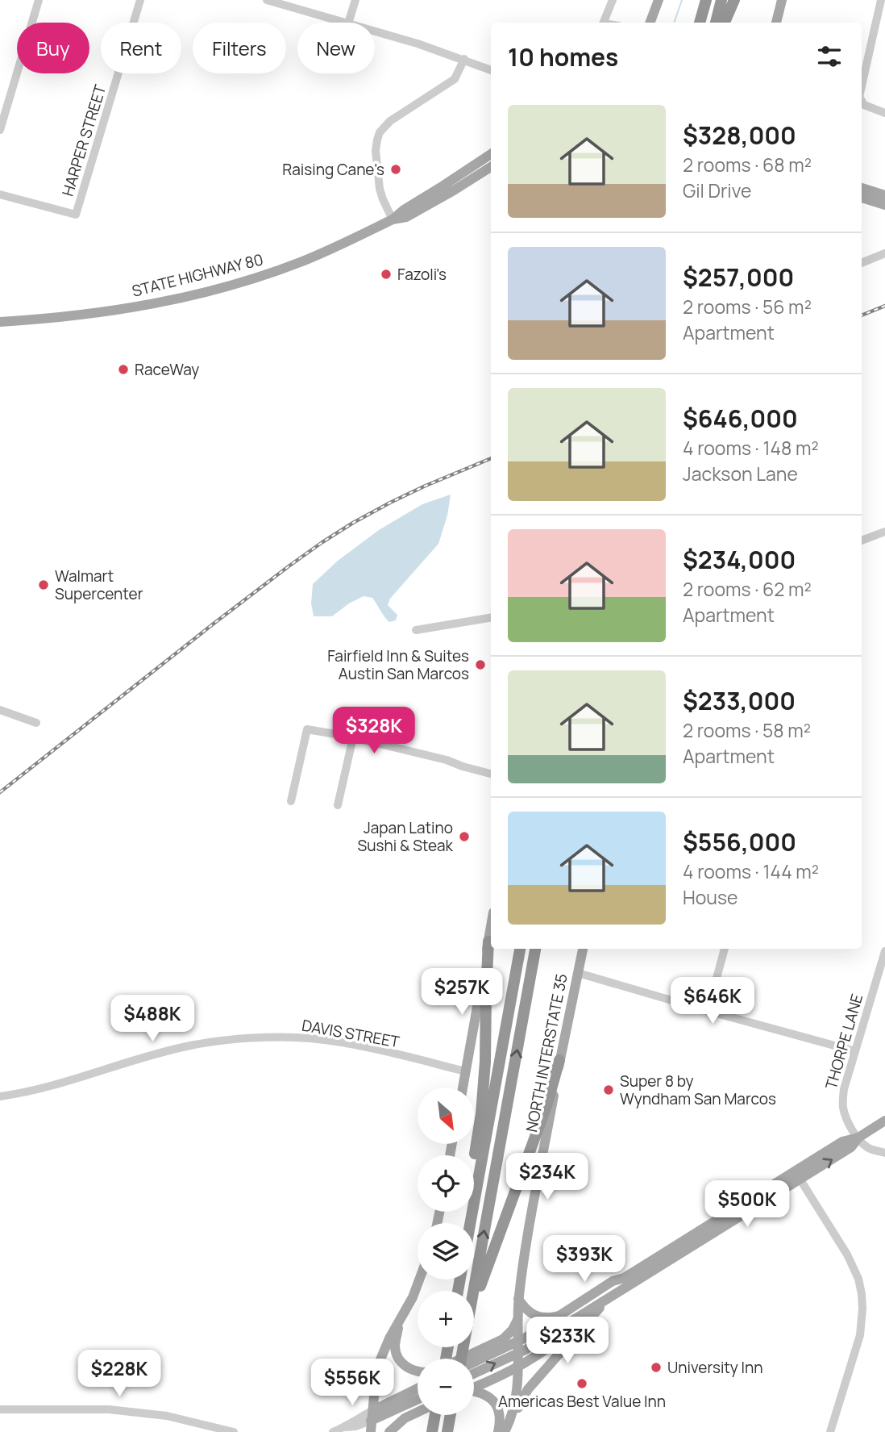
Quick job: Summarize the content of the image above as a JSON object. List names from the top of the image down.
{
  "streets": {
    "main road": ["STATE HIGHWAY 80", "NORTH INTERSTATE 35"],
    "street": ["HARPER STREET", "DAVIS STREET", "THORPE LANE"]
  },
  "places": [
    "Raising Cane's",
    "Fazoli's",
    "RaceWay",
    "Walmart Supercenter",
    "Fairfield Inn & Suites Austin San Marcos",
    "Japan Latino Sushi & Steak",
    "Super 8 by Wyndham San Marcos",
    "University Inn",
    "Americas Best Value Inn"
  ],
  "north": "bottom right",
  "page": {
    "chip": [
      "Buy",
      "Rent",
      "Filters",
      "New"
    ],
    "heading": "10 homes",
    "list": [
      {
        "name": "$328,000",
        "note": "2 rooms · 68 m² · Gil Drive"
      },
      {
        "name": "$257,000",
        "note": "2 rooms · 56 m² · Apartment"
      },
      {
        "name": "$646,000",
        "note": "4 rooms · 148 m² · Jackson Lane"
      },
      {
        "name": "$234,000",
        "note": "2 rooms · 62 m² · Apartment"
      },
      {
        "name": "$233,000",
        "note": "2 rooms · 58 m² · Apartment"
      },
      {
        "name": "$556,000",
        "note": "4 rooms · 144 m² · House"
      }
    ],
    "price": [
      "$328K",
      "$257K",
      "$646K",
      "$488K",
      "$234K",
      "$500K",
      "$393K",
      "$233K",
      "$228K",
      "$556K"
    ],
    "map_buttons": ["+", "−"]
  }
}
